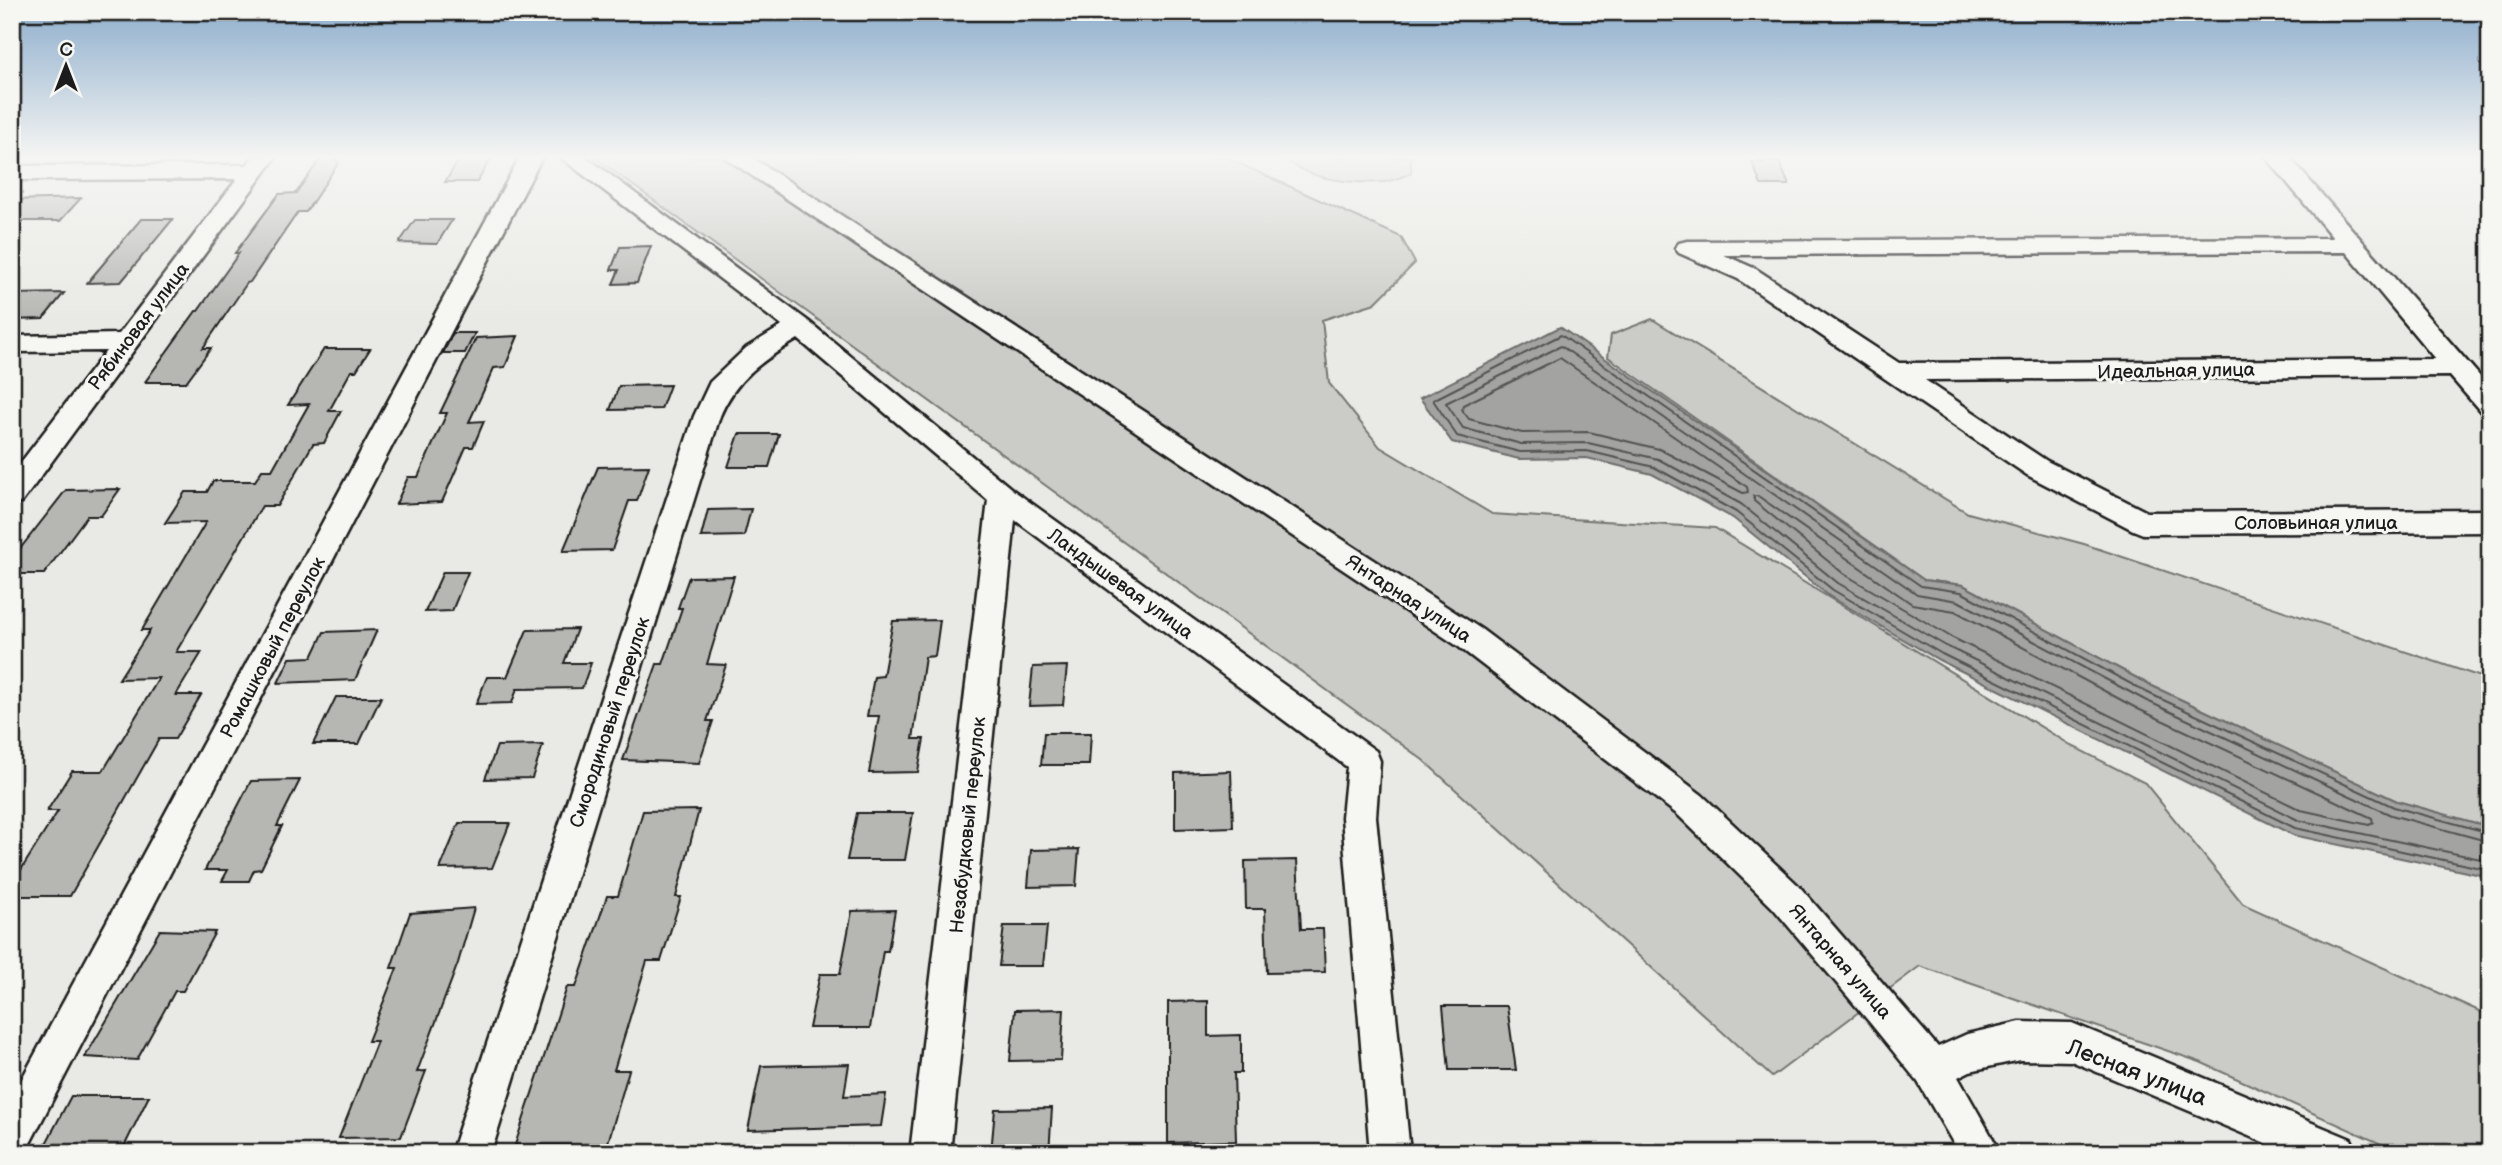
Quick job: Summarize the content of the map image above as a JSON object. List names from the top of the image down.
{
  "streets": {
    "street": [
      "Рябиновая улица",
      "Идеальная улица",
      "Соловьиная улица",
      "Ландышевая улица",
      "Янтарная улица",
      "Ромашковый переулок",
      "Смородиновый переулок",
      "Незабудковый переулок",
      "Лесная улица"
    ]
  },
  "crossings": [
    ["Идеальная улица", "Соловьиная улица"],
    ["Ландышевая улица", "Смородиновый переулок"],
    ["Ландышевая улица", "Незабудковый переулок"],
    ["Янтарная улица", "Лесная улица"]
  ],
  "north": "top"
}
